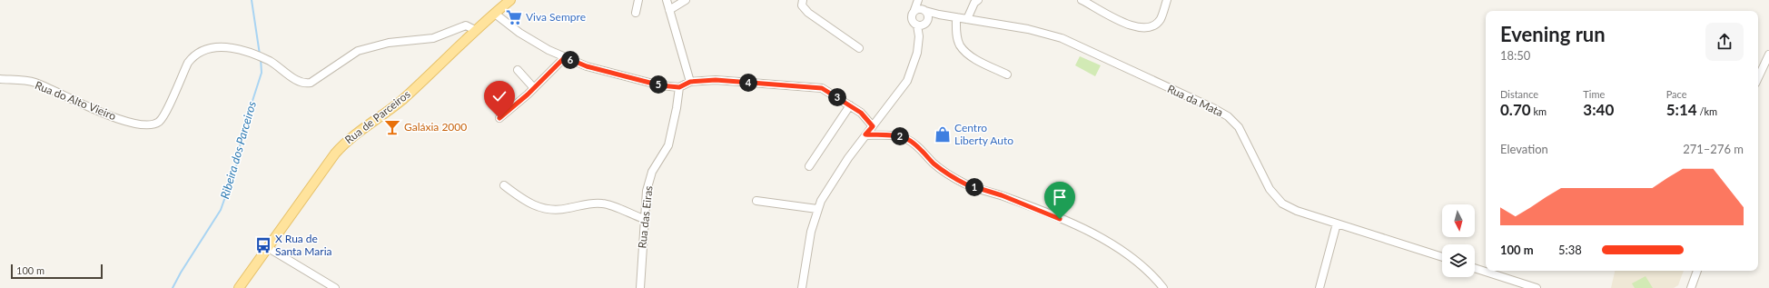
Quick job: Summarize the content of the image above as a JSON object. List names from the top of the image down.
{
  "streets": {
    "main road": ["Rua de Parceiros"],
    "street": ["Rua do Alto Vieiro", "Rua da Mata", "Rua das Eiras"]
  },
  "crossings": [
    ["Rua do Alto Vieiro", "Rua de Parceiros"]
  ],
  "water": ["Ribeira dos Parceiros"],
  "places": {
    "supermarket": ["Viva Sempre"],
    "bar": ["Galáxia 2000"],
    "shop": ["Centro Liberty Auto"],
    "bus stop": ["X Rua de Santa Maria"]
  },
  "scale_bar": "100 m",
  "north": "bottom",
  "page": {
    "heading": ["Evening run", "18:50"],
    "pins": [
      "6",
      "4",
      "5",
      "3",
      "2",
      "1"
    ],
    "stats": [
      ["Distance", "0.70 km"],
      ["Time", "3:40"],
      ["Pace", "5:14 /km"]
    ],
    "chart": ["Elevation", "271–276 m"],
    "list": [
      {
        "name": "100 m",
        "note": "5:38"
      }
    ],
    "scale": "100 m"
  }
}
